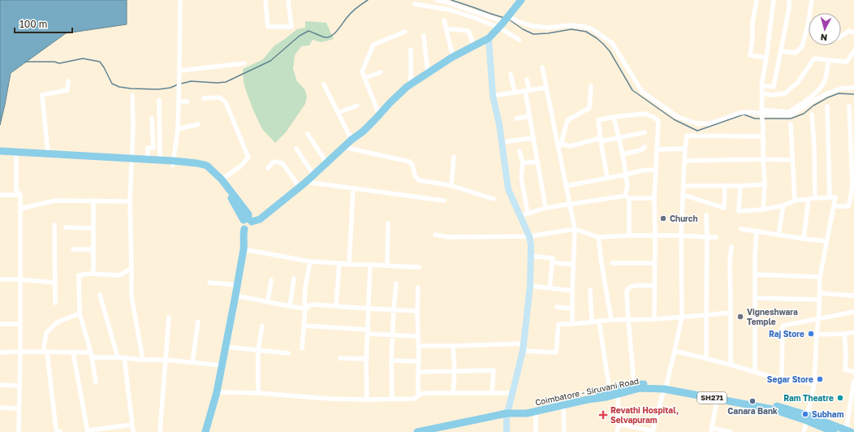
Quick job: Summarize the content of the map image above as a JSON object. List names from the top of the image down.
{
  "streets": {
    "main road": ["Coimbatore - Siruvani Road", "SH271"]
  },
  "places": {
    "other": [
      "Church",
      "Vigneshwara Temple",
      "Raj Store",
      "Segar Store",
      "Ram Theatre",
      "Canara Bank",
      "Subham"
    ],
    "health": ["Revathi Hospital, Selvapuram"]
  },
  "scale_bar": "100 m",
  "north": "bottom"
}
